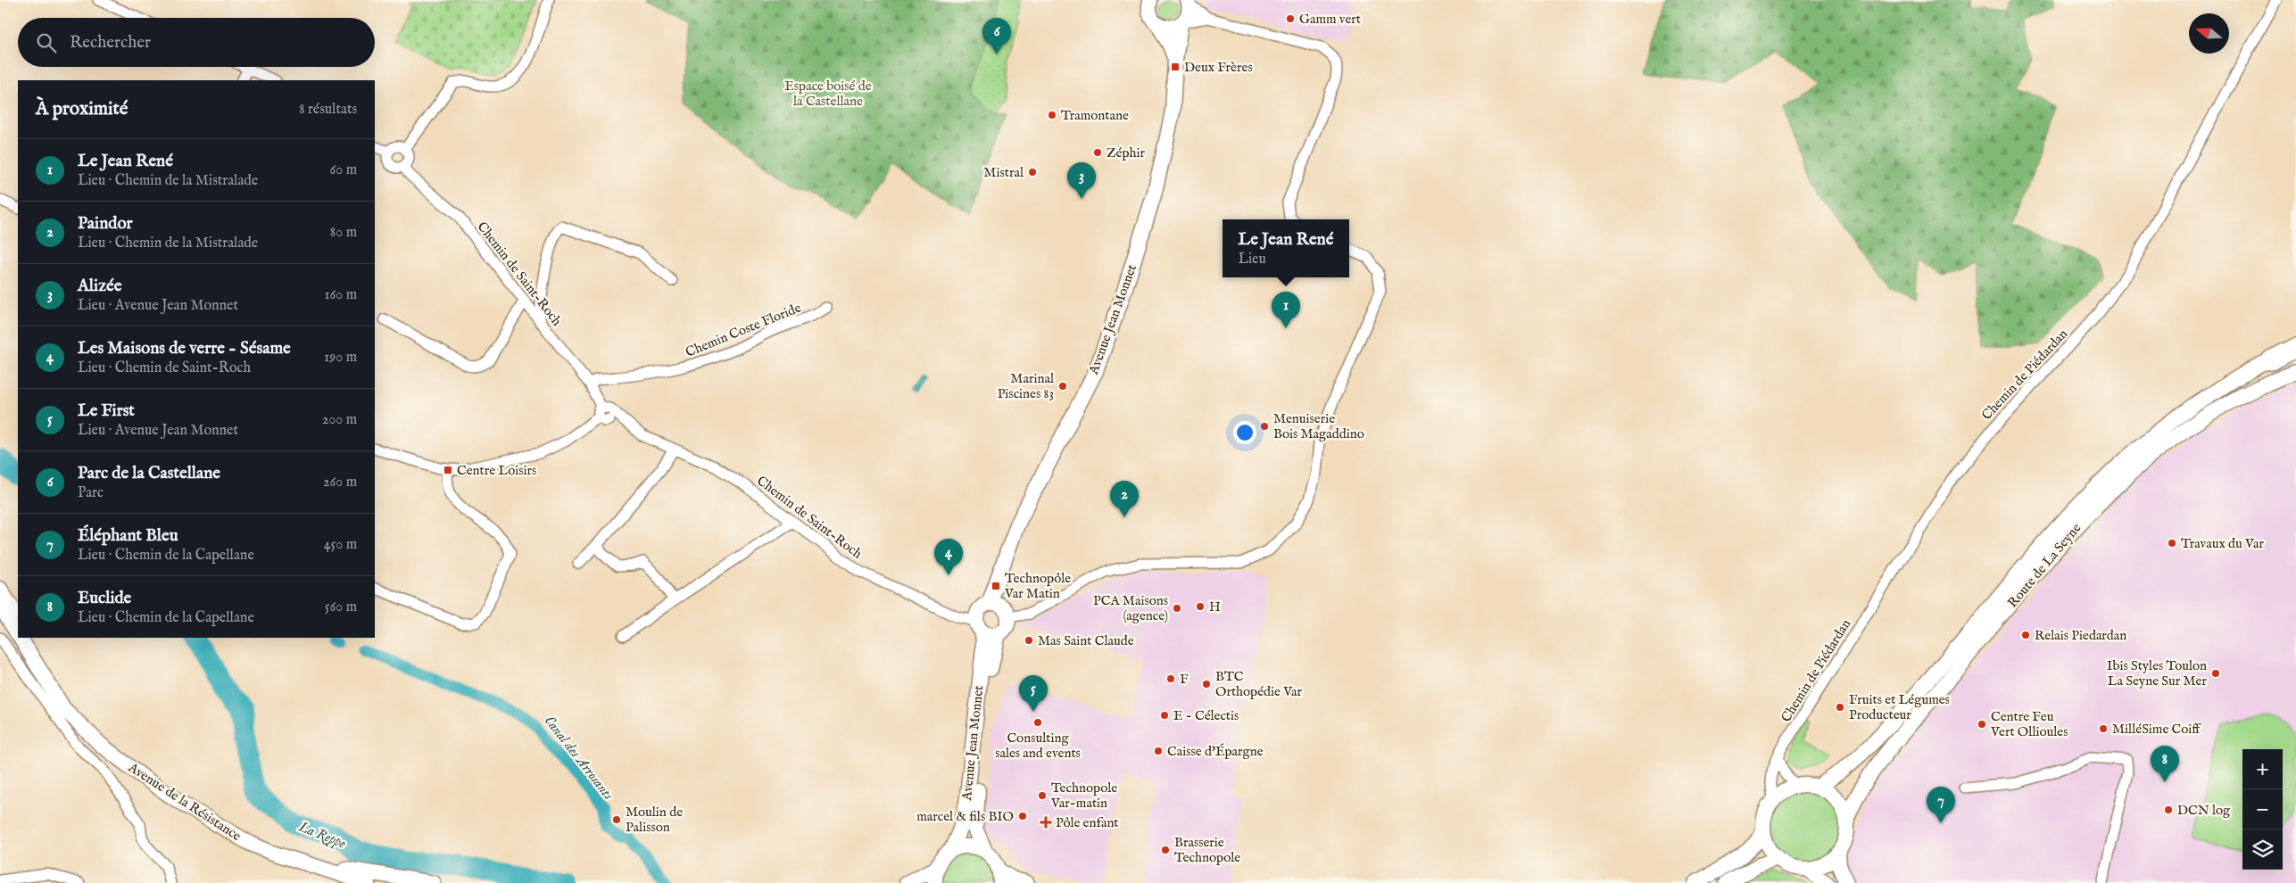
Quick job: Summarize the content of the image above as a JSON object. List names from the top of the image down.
{
  "streets": {
    "main road": ["Avenue Jean Monnet", "Route de La Seyne", "Avenue de la Résistance"],
    "street": ["Chemin de Saint-Roch", "Chemin Coste Floride", "Chemin de Piédardan"]
  },
  "crossings": [
    ["Chemin de Saint-Roch", "Avenue Jean Monnet"],
    ["Chemin de Saint-Roch", "Chemin Coste Floride"],
    ["Chemin de Piédardan", "Route de La Seyne"]
  ],
  "water": ["Canal des Arrosants", "La Reppe"],
  "parks": ["Espace boisé de la Castellane"],
  "places": {
    "other": [
      "Gamm vert",
      "Tramontane",
      "Zéphir",
      "Mistral",
      "Marinal Piscines 83",
      "Menuiserie Bois Magaddino",
      "Travaux du Var",
      "H",
      "PCA Maisons (agence)",
      "Relais Piedardan",
      "Mas Saint Claude",
      "Ibis Styles Toulon La Seyne Sur Mer",
      "F",
      "BTC Orthopédie Var",
      "Fruits et Légumes Producteur",
      "E - Célectis",
      "Consulting sales and events",
      "Centre Feu Vert Ollioules",
      "MilléSime Coiff",
      "Caisse d'Épargne",
      "Technopole Var-matin",
      "DCN log",
      "marcel & fils BIO",
      "Moulin de Palisson",
      "Brasserie Technopole"
    ],
    "transit": ["Deux Frères", "Centre Loisirs", "Technopôle Var Matin"],
    "health": ["Pôle enfant"]
  },
  "north": "left",
  "page": {
    "pins": [
      "6",
      "3",
      "1",
      "2",
      "4",
      "5",
      "8",
      "7"
    ],
    "search": "Rechercher",
    "heading": ["À proximité", "8 résultats"],
    "list": [
      {
        "mark": "1",
        "name": "Le Jean René",
        "note": "Lieu · Chemin de la Mistralade",
        "value": "60 m"
      },
      {
        "mark": "2",
        "name": "Paindor",
        "note": "Lieu · Chemin de la Mistralade",
        "value": "80 m"
      },
      {
        "mark": "3",
        "name": "Alizée",
        "note": "Lieu · Avenue Jean Monnet",
        "value": "160 m"
      },
      {
        "mark": "4",
        "name": "Les Maisons de verre - Sésame",
        "note": "Lieu · Chemin de Saint-Roch",
        "value": "190 m"
      },
      {
        "mark": "5",
        "name": "Le First",
        "note": "Lieu · Avenue Jean Monnet",
        "value": "200 m"
      },
      {
        "mark": "6",
        "name": "Parc de la Castellane",
        "note": "Parc",
        "value": "260 m"
      },
      {
        "mark": "7",
        "name": "Éléphant Bleu",
        "note": "Lieu · Chemin de la Capellane",
        "value": "450 m"
      },
      {
        "mark": "8",
        "name": "Euclide",
        "note": "Lieu · Chemin de la Capellane",
        "value": "560 m"
      }
    ],
    "popup": ["Le Jean René", "Lieu"],
    "map_buttons": ["+", "−"]
  }
}
